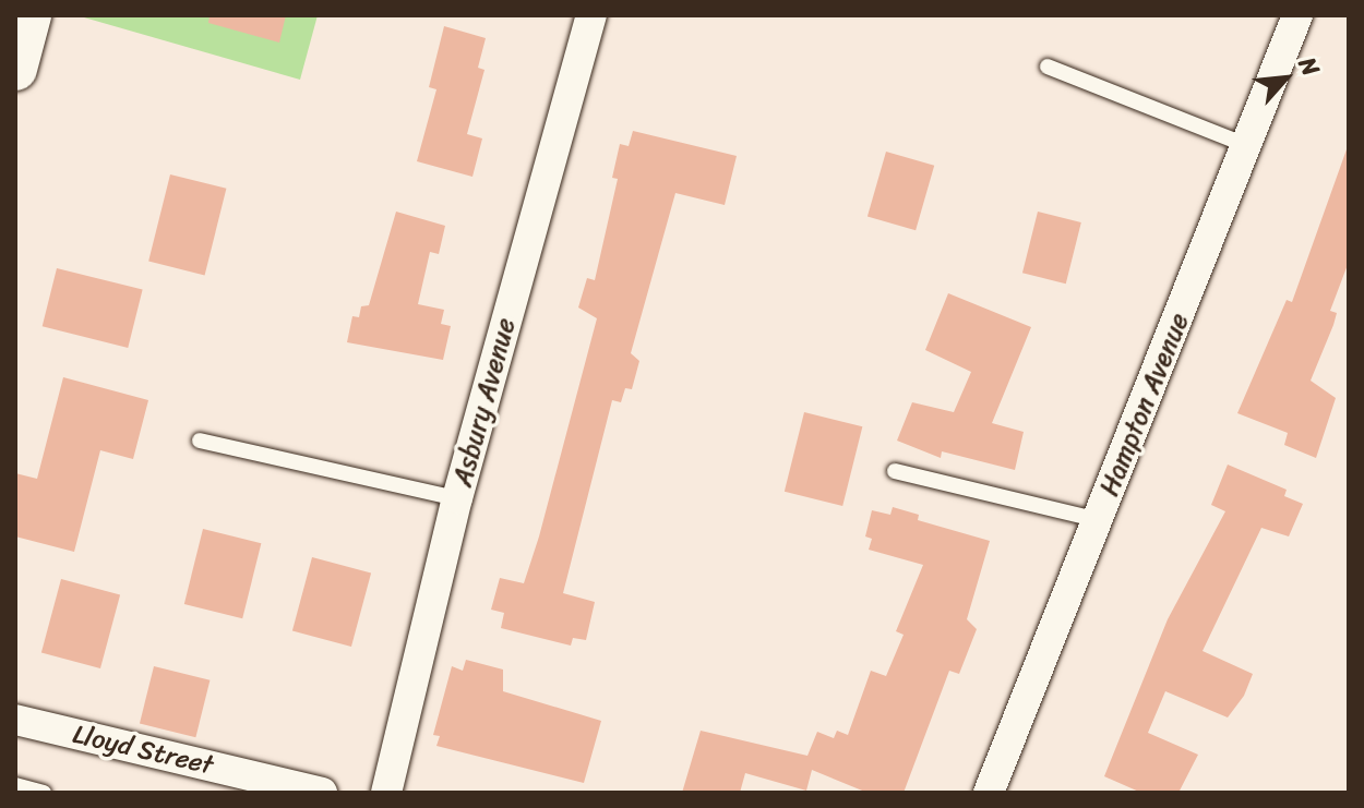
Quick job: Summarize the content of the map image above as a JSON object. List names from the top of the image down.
{
  "streets": {
    "street": ["Asbury Avenue", "Hampton Avenue", "Lloyd Street"]
  },
  "north": "top right"
}
